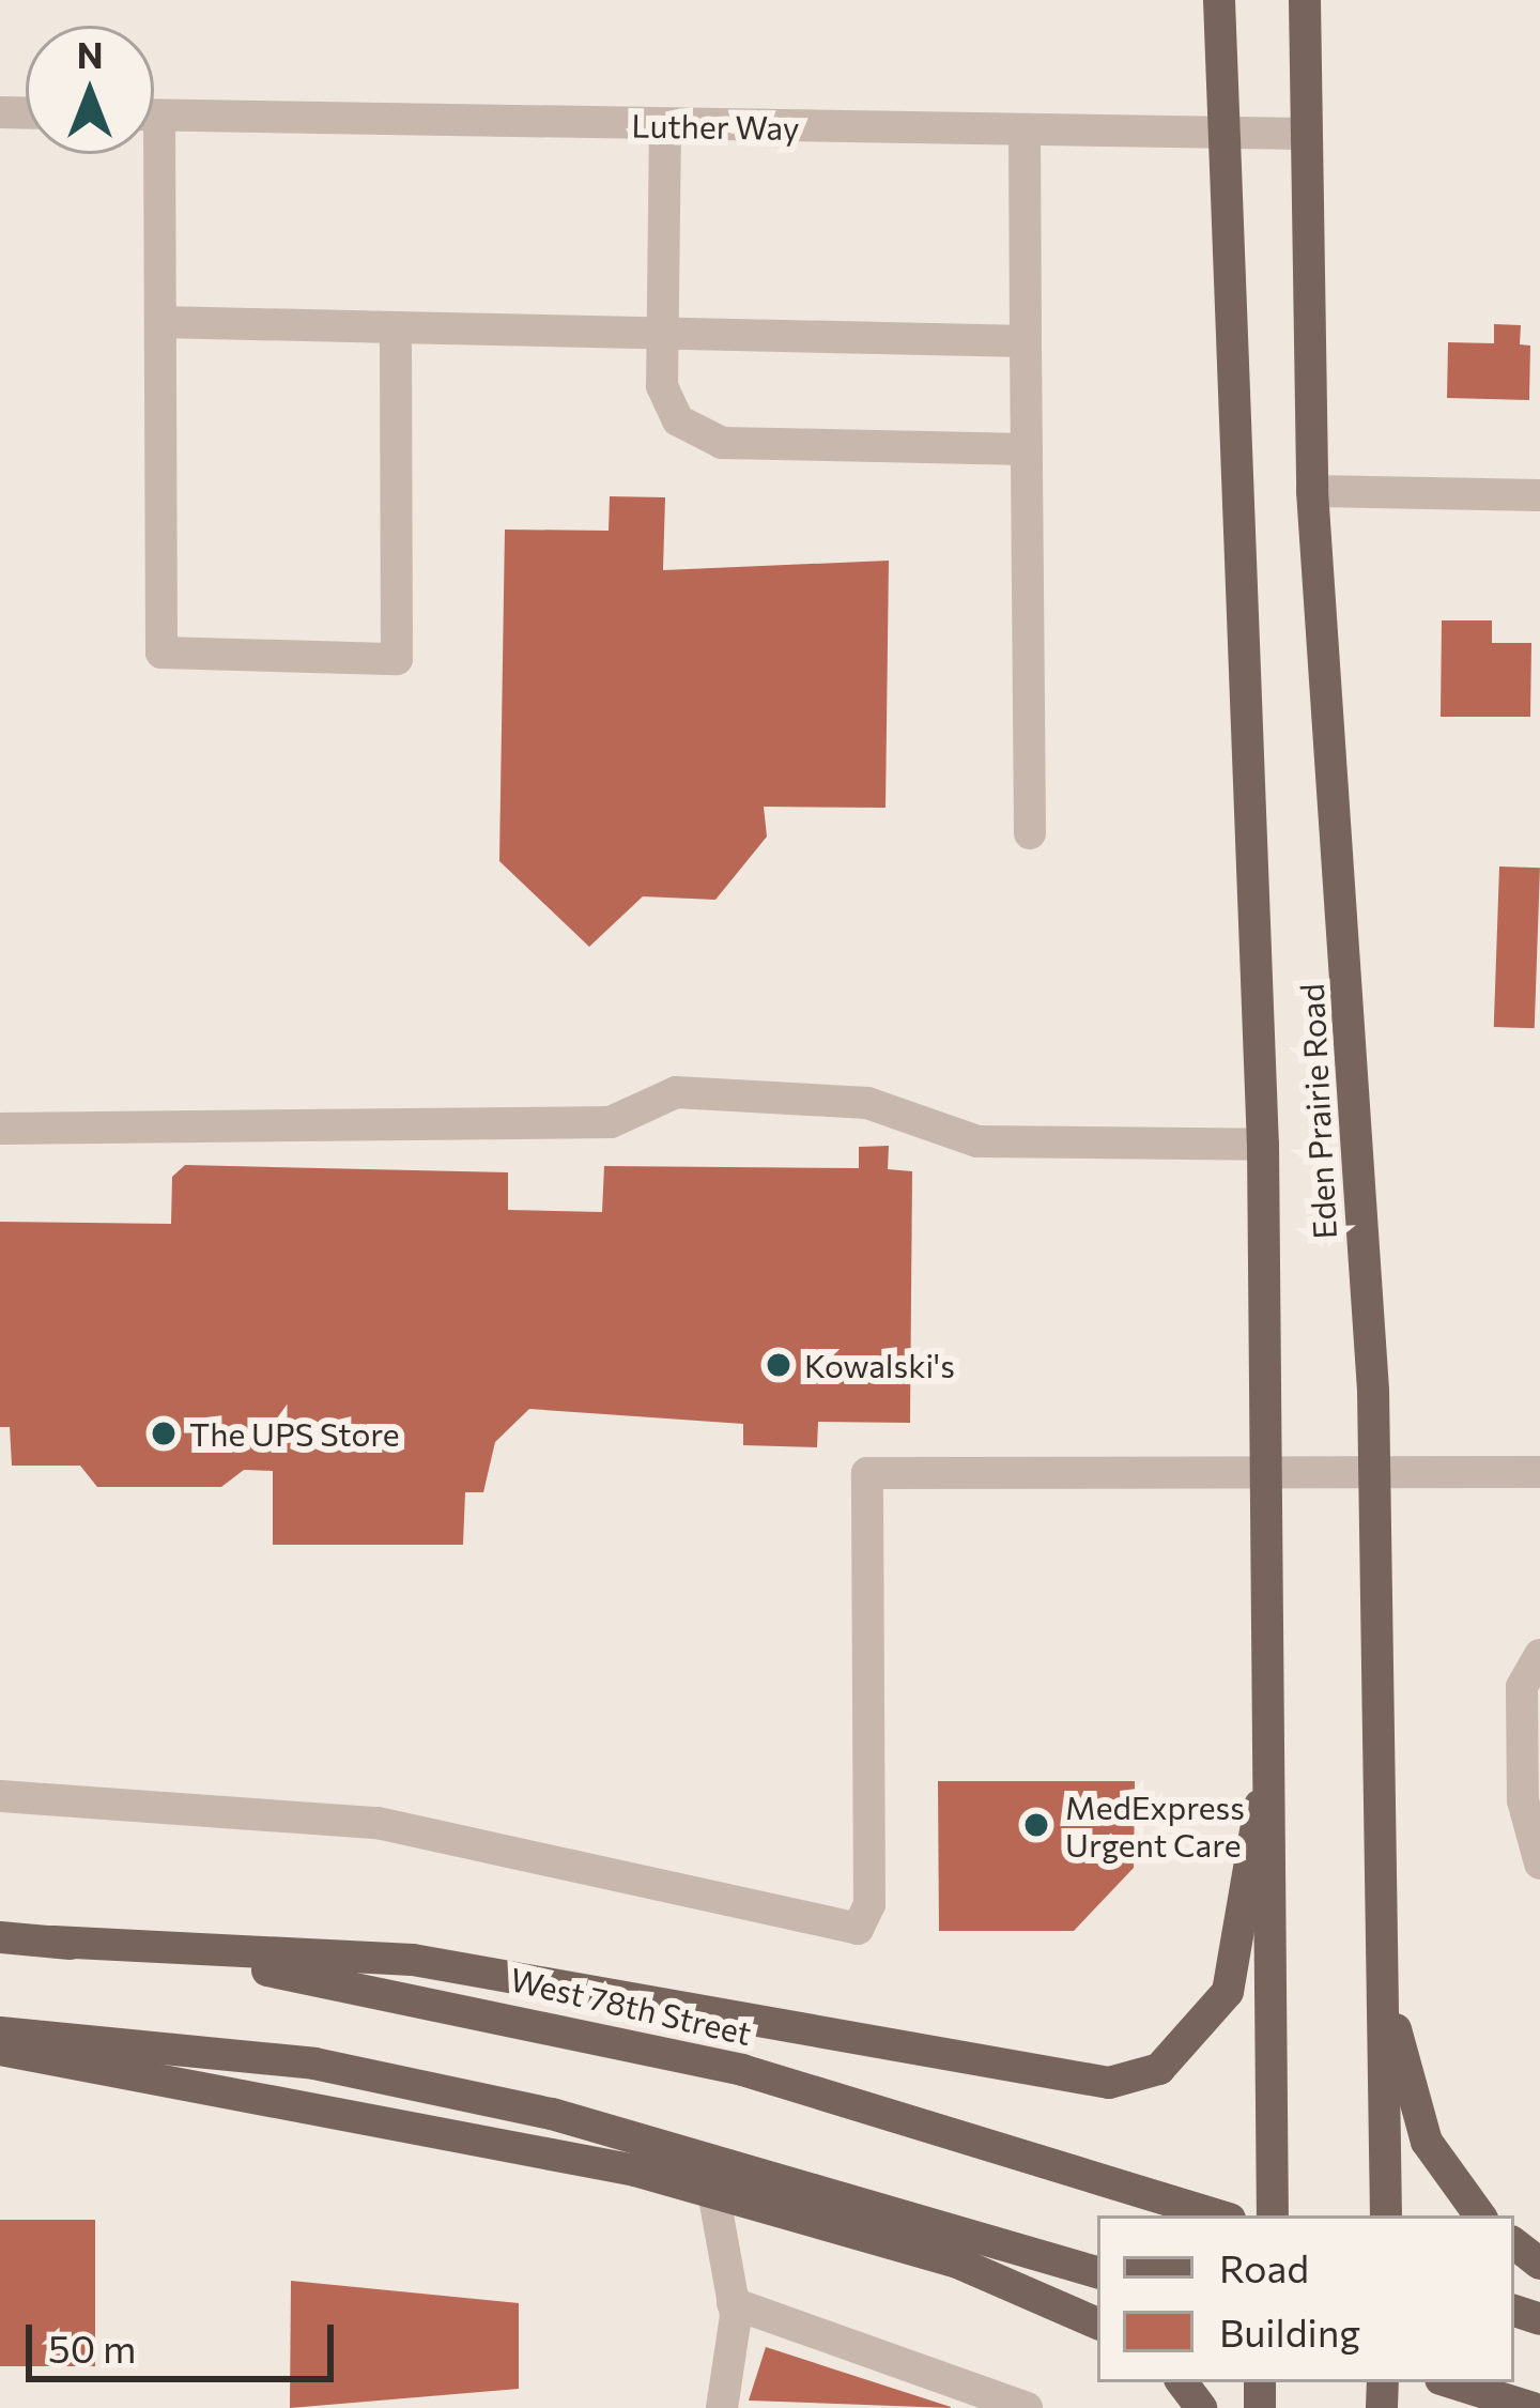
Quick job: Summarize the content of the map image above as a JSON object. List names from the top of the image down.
{
  "streets": {
    "main road": ["Eden Prairie Road", "West 78th Street"],
    "street": ["Luther Way"]
  },
  "crossings": [
    ["Luther Way", "Eden Prairie Road"]
  ],
  "places": ["Kowalski's", "The UPS Store", "MedExpress Urgent Care"],
  "legend": ["Road", "Building"],
  "scale_bar": "50 m",
  "north": "top"
}
